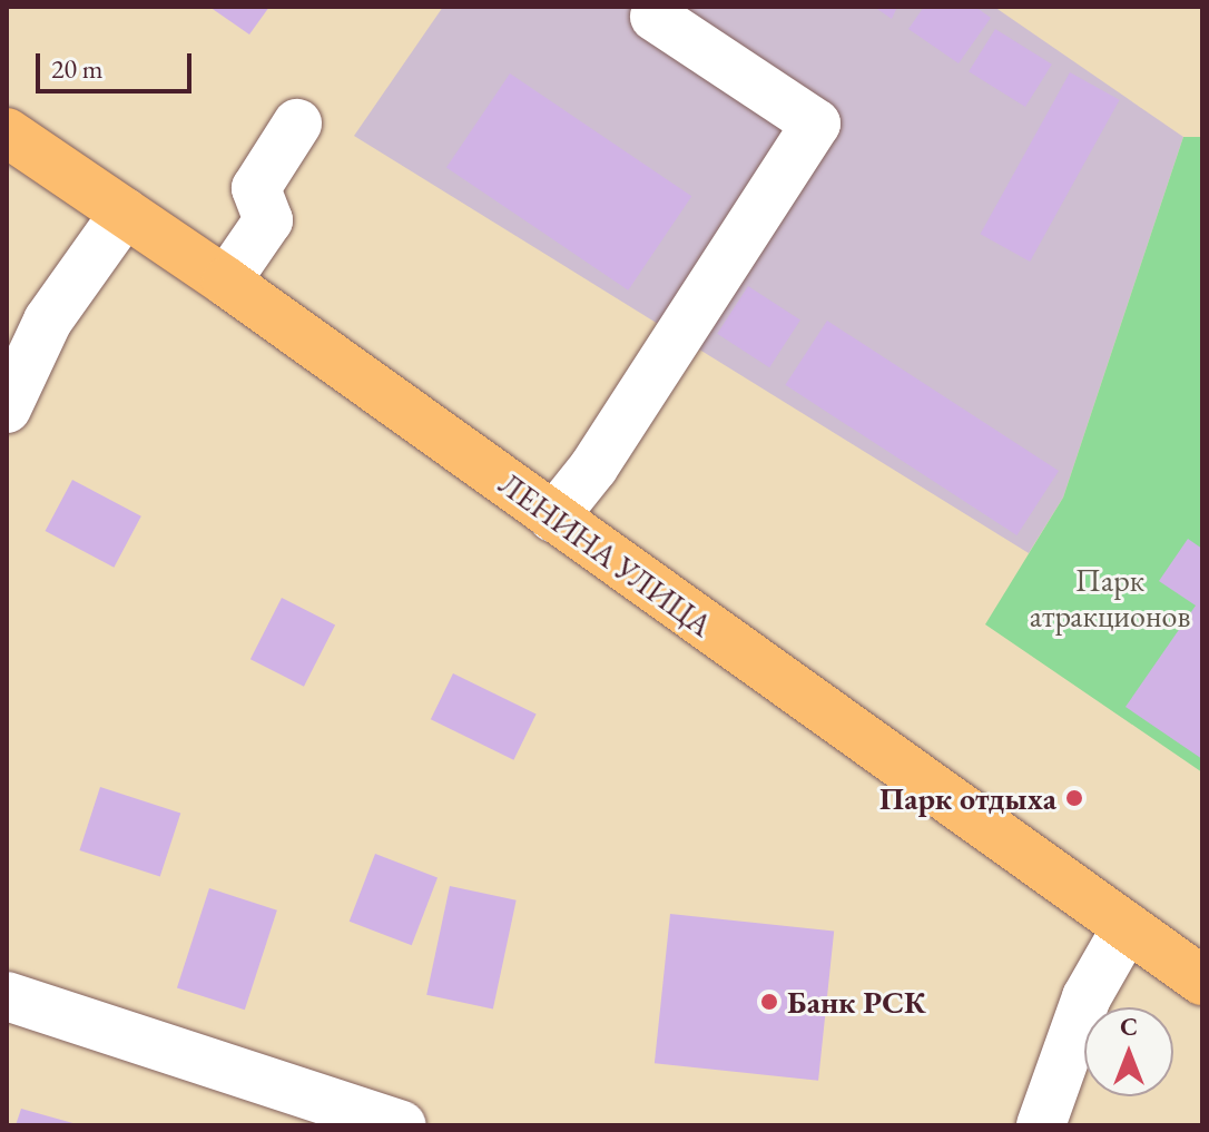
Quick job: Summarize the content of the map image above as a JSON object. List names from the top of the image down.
{
  "streets": {
    "main road": ["ЛЕНИНА УЛИЦА"]
  },
  "parks": ["Парк атракционов"],
  "places": ["Парк отдыха", "Банк РСК"],
  "scale_bar": "20 m",
  "north": "top"
}
